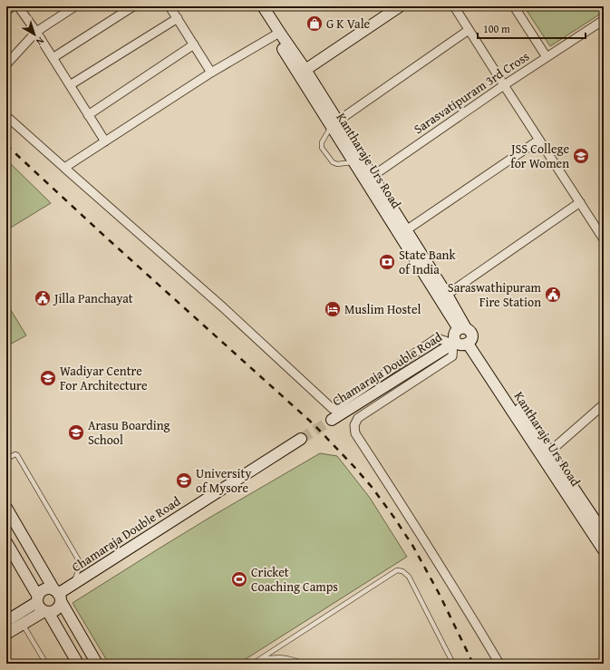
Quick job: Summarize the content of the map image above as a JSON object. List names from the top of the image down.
{
  "streets": {
    "street": ["Sarasvatipuram 3rd Cross", "Kantharaje Urs Road", "Chamaraja Double Road"]
  },
  "crossings": [
    ["Sarasvatipuram 3rd Cross", "Kantharaje Urs Road"],
    ["Kantharaje Urs Road", "Chamaraja Double Road"]
  ],
  "places": {
    "shop": ["G K Vale"],
    "school or university": [
      "JSS College for Women",
      "Wadiyar Centre For Architecture",
      "Arasu Boarding School",
      "University of Mysore"
    ],
    "bank": ["State Bank of India"],
    "public building": ["Saraswathipuram Fire Station", "Jilla Panchayat"],
    "hotel": ["Muslim Hostel"],
    "sports": ["Cricket Coaching Camps"]
  },
  "scale_bar": "100 m",
  "north": "bottom right"
}
